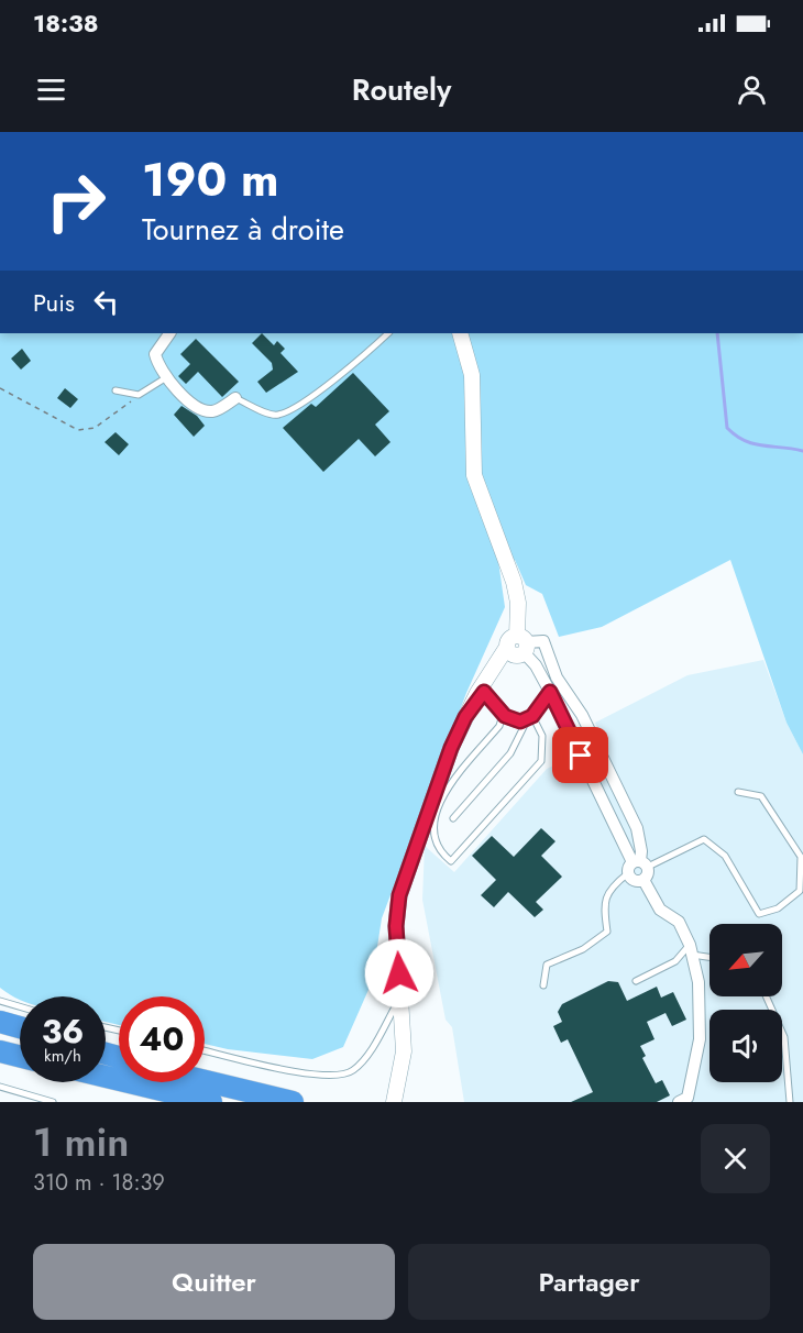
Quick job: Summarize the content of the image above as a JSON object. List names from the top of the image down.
{
  "north": "bottom left",
  "page": {
    "status": "18:38",
    "header": "Routely",
    "turn": ["190 m", "Tournez à droite"],
    "then": "Puis",
    "speed": "36 km/h",
    "limit": "40",
    "heading": ["1 min", "310 m · 18:39"],
    "buttons": ["Quitter", "Partager"]
  }
}
